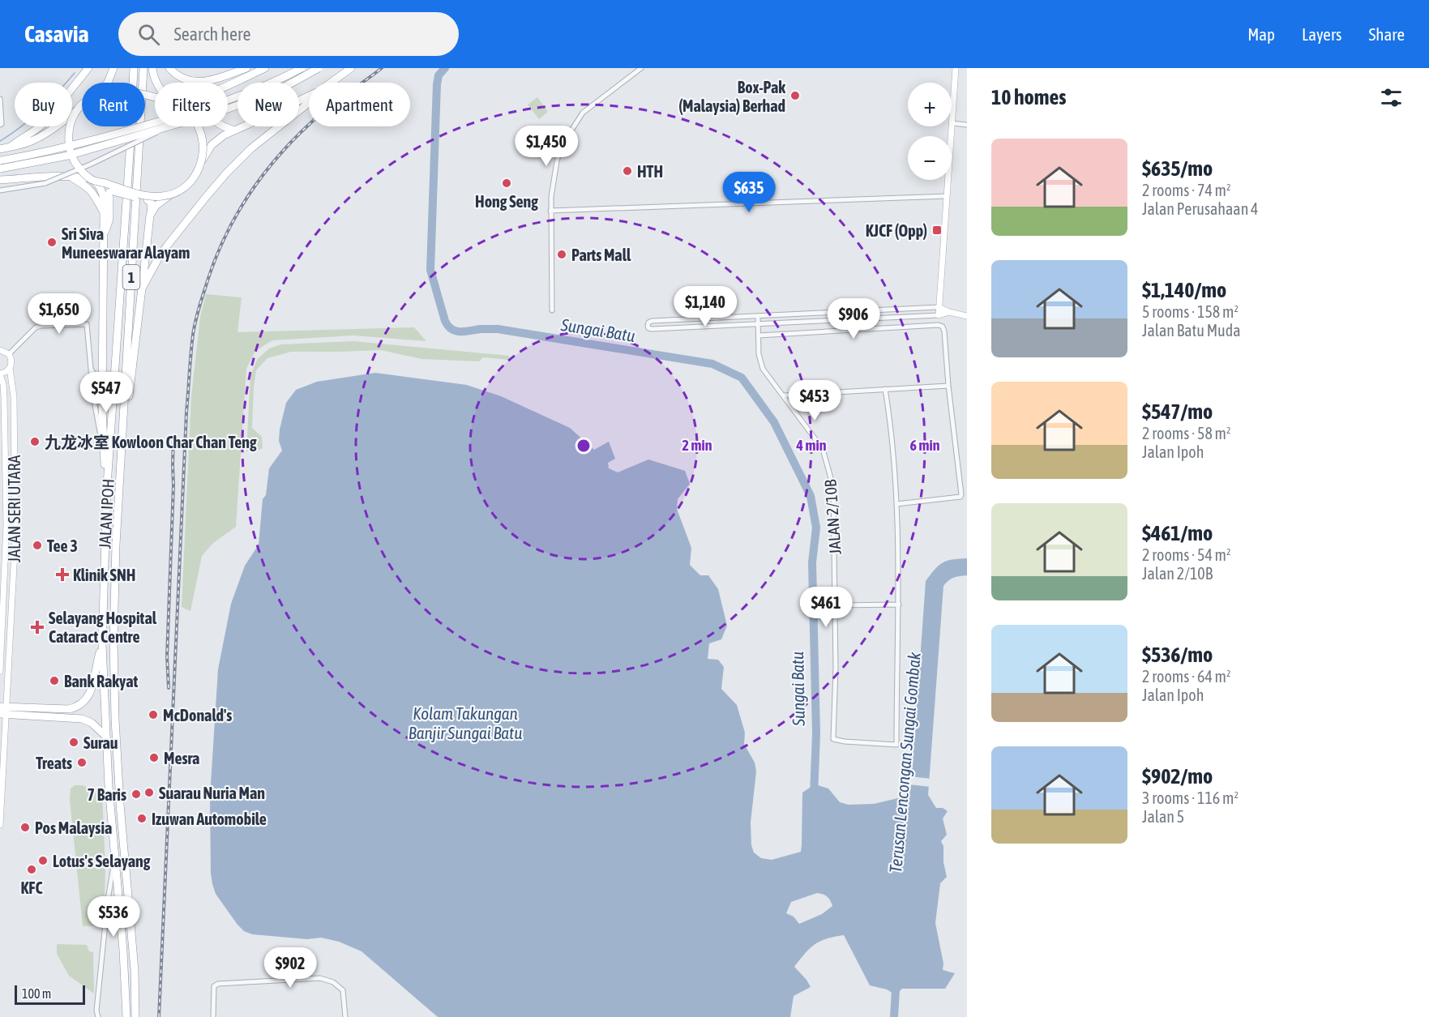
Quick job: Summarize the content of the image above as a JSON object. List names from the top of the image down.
{
  "streets": {
    "highway": ["1", "JALAN IPOH"],
    "street": ["JALAN SERI UTARA", "JALAN 2/10B"]
  },
  "water": ["Sungai Batu", "Kolam Takungan Banjir Sungai Batu", "Terusan Lencongan Sungai Gombak"],
  "places": {
    "other": [
      "Box-Pak (Malaysia) Berhad",
      "HTH",
      "Hong Seng",
      "Sri Siva Muneeswarar Alayam",
      "Parts Mall",
      "九龙冰室 Kowloon Char Chan Teng",
      "Tee 3",
      "Bank Rakyat",
      "McDonald's",
      "Surau",
      "Mesra",
      "Treats",
      "Suarau Nuria Man",
      "7 Baris",
      "Izuwan Automobile",
      "Pos Malaysia",
      "Lotus's Selayang",
      "KFC"
    ],
    "transit": ["KJCF (Opp)"],
    "health": ["Klinik SNH", "Selayang Hospital Cataract Centre"]
  },
  "scale_bar": "100 m",
  "page": {
    "header": "Casavia",
    "search": "Search here",
    "nav": ["Map", "Layers", "Share"],
    "heading": "10 homes",
    "map_buttons": ["+", "−"],
    "chip": [
      "Buy",
      "Rent",
      "Filters",
      "New",
      "Apartment"
    ],
    "price": [
      "$1,450",
      "$635",
      "$1,140",
      "$1,650",
      "$906",
      "$547",
      "$453",
      "$461",
      "$536",
      "$902"
    ],
    "list": [
      {
        "name": "$635/mo",
        "note": "2 rooms · 74 m² · Jalan Perusahaan 4"
      },
      {
        "name": "$1,140/mo",
        "note": "5 rooms · 158 m² · Jalan Batu Muda"
      },
      {
        "name": "$547/mo",
        "note": "2 rooms · 58 m² · Jalan Ipoh"
      },
      {
        "name": "$461/mo",
        "note": "2 rooms · 54 m² · Jalan 2/10B"
      },
      {
        "name": "$536/mo",
        "note": "2 rooms · 64 m² · Jalan Ipoh"
      },
      {
        "name": "$902/mo",
        "note": "3 rooms · 116 m² · Jalan 5"
      }
    ],
    "scale": "100 m"
  },
  "rings": ["2 min", "4 min", "6 min"]
}
